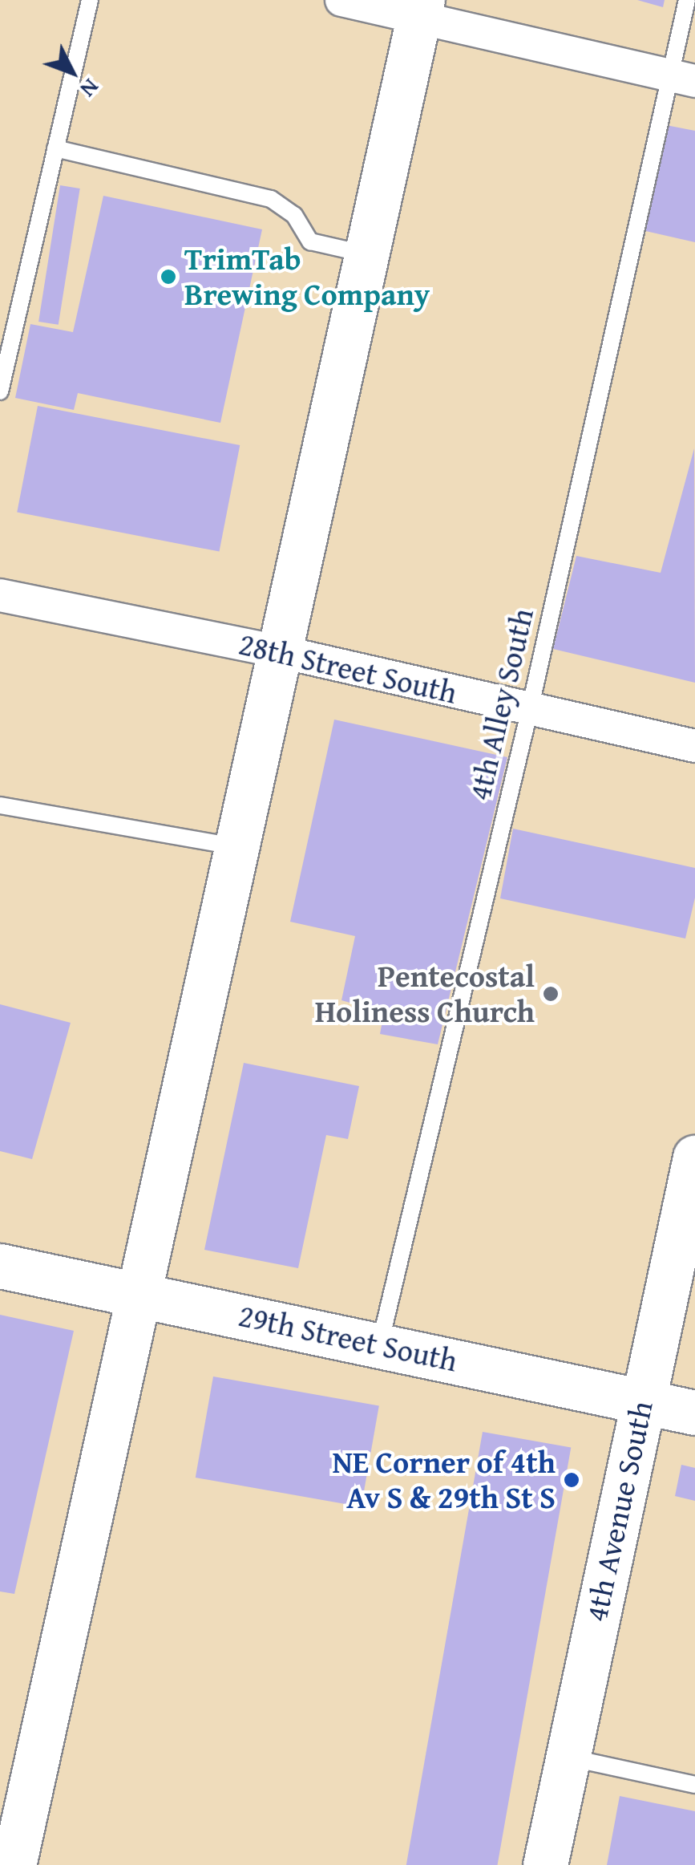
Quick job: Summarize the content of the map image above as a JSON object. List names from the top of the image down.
{
  "streets": {
    "street": ["28th Street South", "29th Street South", "4th Avenue South"],
    "lane": ["4th Alley South"]
  },
  "crossings": [
    ["28th Street South", "4th Alley South"],
    ["4th Alley South", "29th Street South"],
    ["29th Street South", "4th Avenue South"]
  ],
  "places": ["TrimTab Brewing Company", "Pentecostal Holiness Church", "NE Corner of 4th Av S & 29th St S"],
  "north": "bottom right"
}
